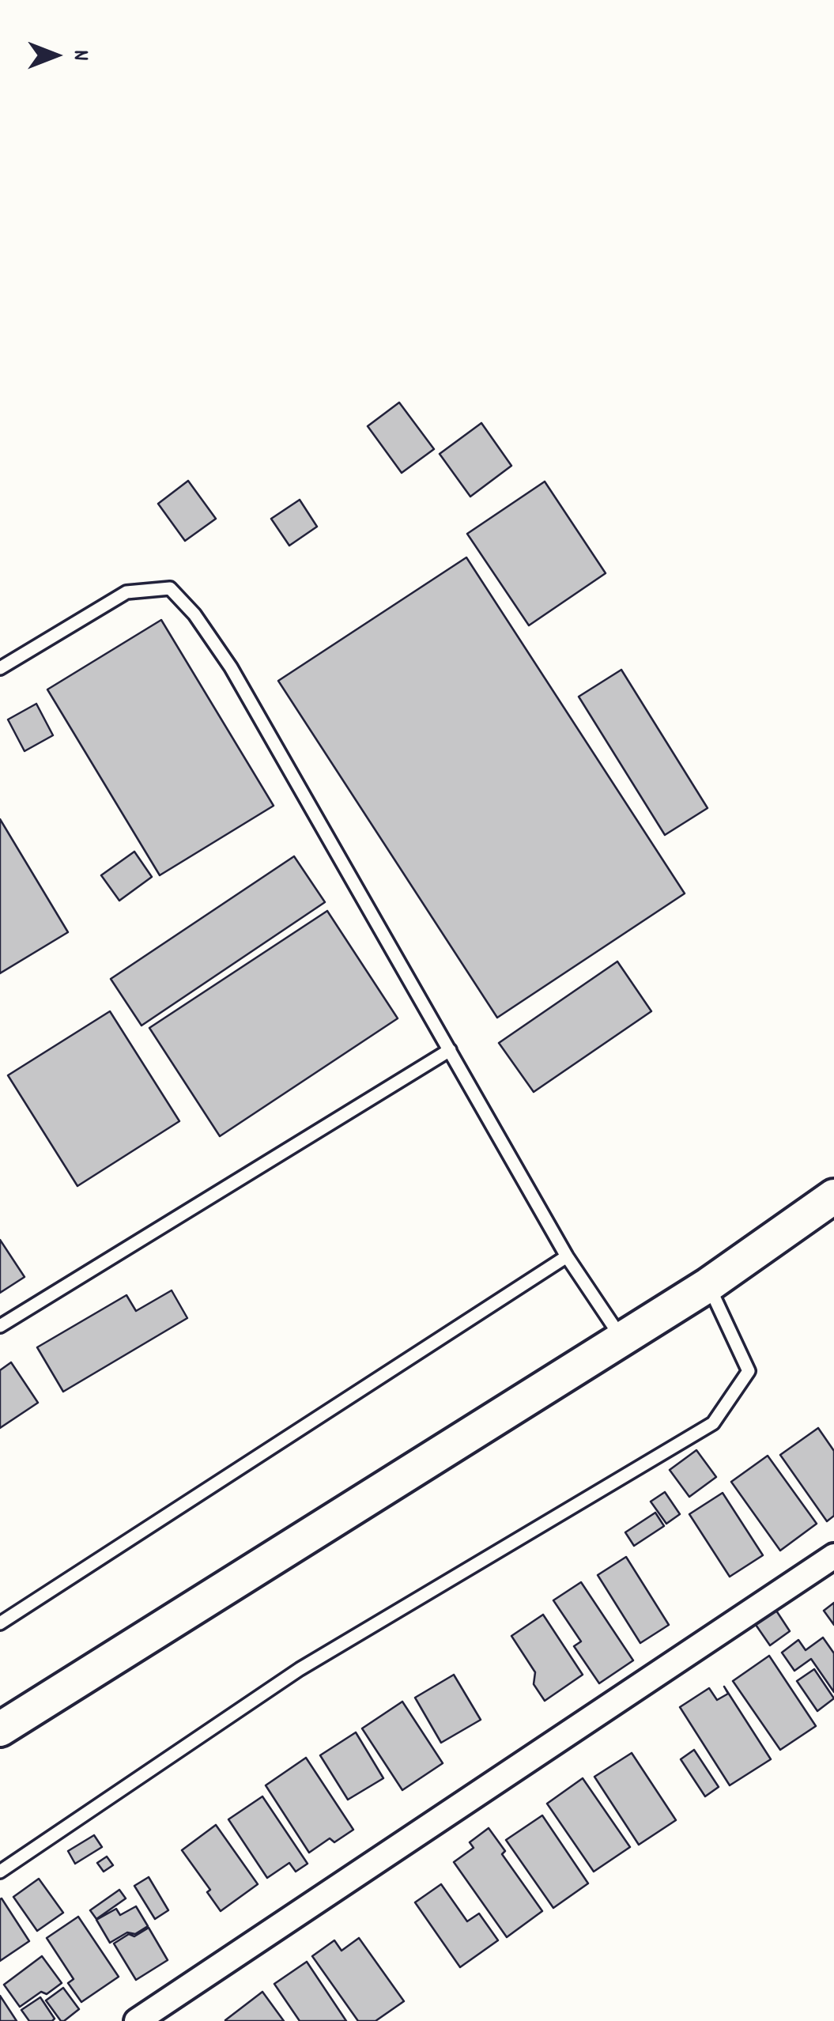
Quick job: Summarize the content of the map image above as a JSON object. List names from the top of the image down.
{
  "north": "right"
}
